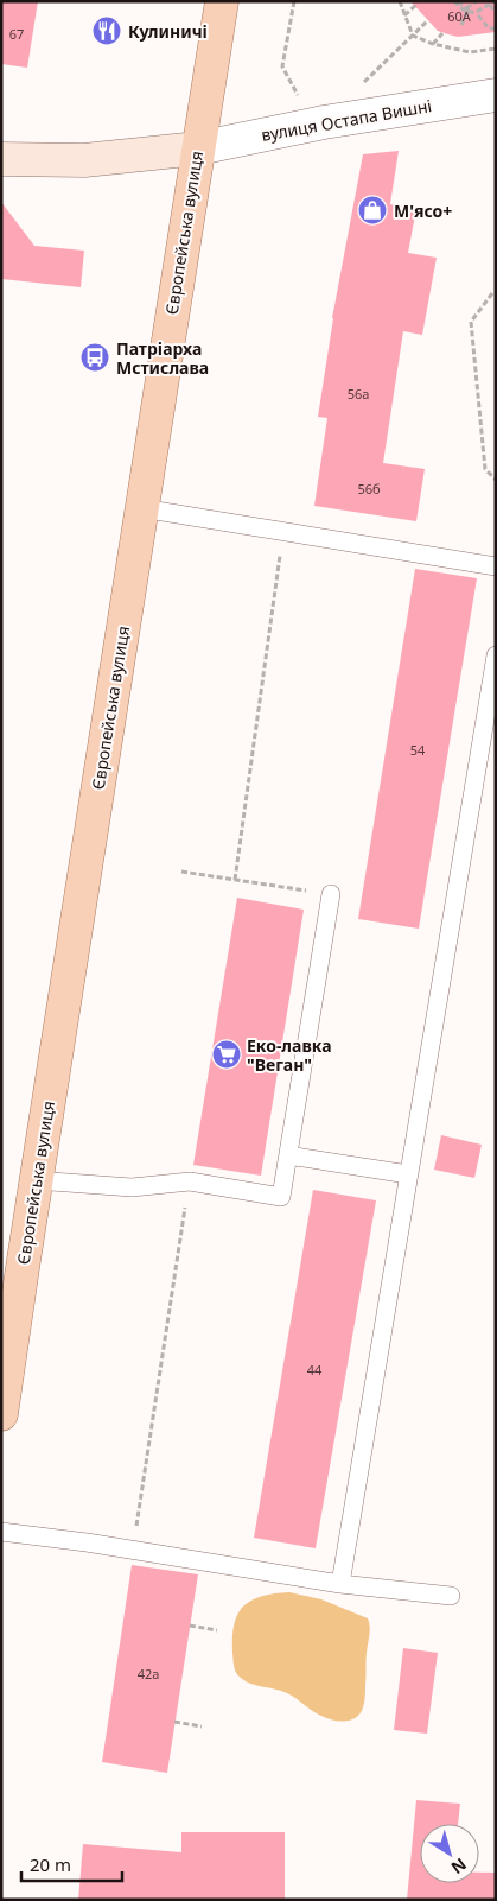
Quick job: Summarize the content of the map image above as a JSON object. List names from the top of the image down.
{
  "streets": {
    "main road": ["Європейська вулиця"],
    "street": ["вулиця Остапа Вишні"]
  },
  "crossings": [
    ["вулиця Остапа Вишні", "Європейська вулиця"]
  ],
  "places": {
    "restaurant": ["Кулиничі"],
    "shop": ["М'ясо+"],
    "bus stop": ["Патріарха Мстислава"],
    "supermarket": ["Еко-лавка \"Веган\""]
  },
  "house_numbers": [
    "60А",
    "67",
    "56а",
    "56б",
    "54",
    "44",
    "42а"
  ],
  "scale_bar": "20 m",
  "north": "bottom right"
}
